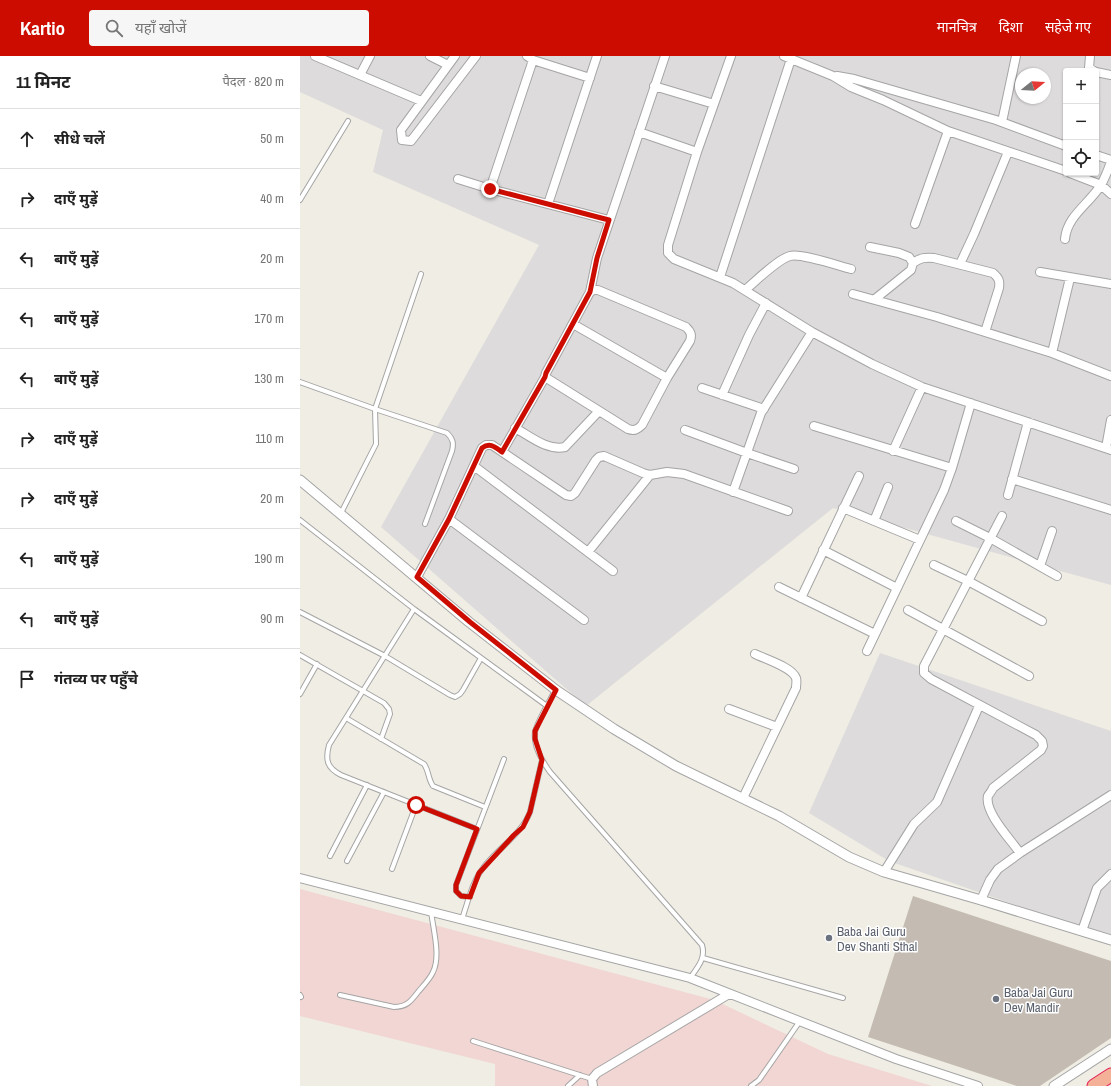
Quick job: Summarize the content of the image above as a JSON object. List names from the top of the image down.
{
  "places": ["Baba Jai Guru Dev Shanti Sthal", "Baba Jai Guru Dev Mandir"],
  "north": "right",
  "page": {
    "header": "Kartio",
    "search": "यहाँ खोजें",
    "nav": ["मानचित्र", "दिशा", "सहेजे गए"],
    "heading": ["11 मिनट", "पैदल · 820 m"],
    "map_buttons": ["+", "−"],
    "list": [
      ["सीधे चलें", "50 m"],
      ["दाएँ मुड़ें", "40 m"],
      ["बाएँ मुड़ें", "20 m"],
      ["बाएँ मुड़ें", "170 m"],
      ["बाएँ मुड़ें", "130 m"],
      ["दाएँ मुड़ें", "110 m"],
      ["दाएँ मुड़ें", "20 m"],
      ["बाएँ मुड़ें", "190 m"],
      ["बाएँ मुड़ें", "90 m"],
      "गंतव्य पर पहुँचे"
    ]
  }
}
